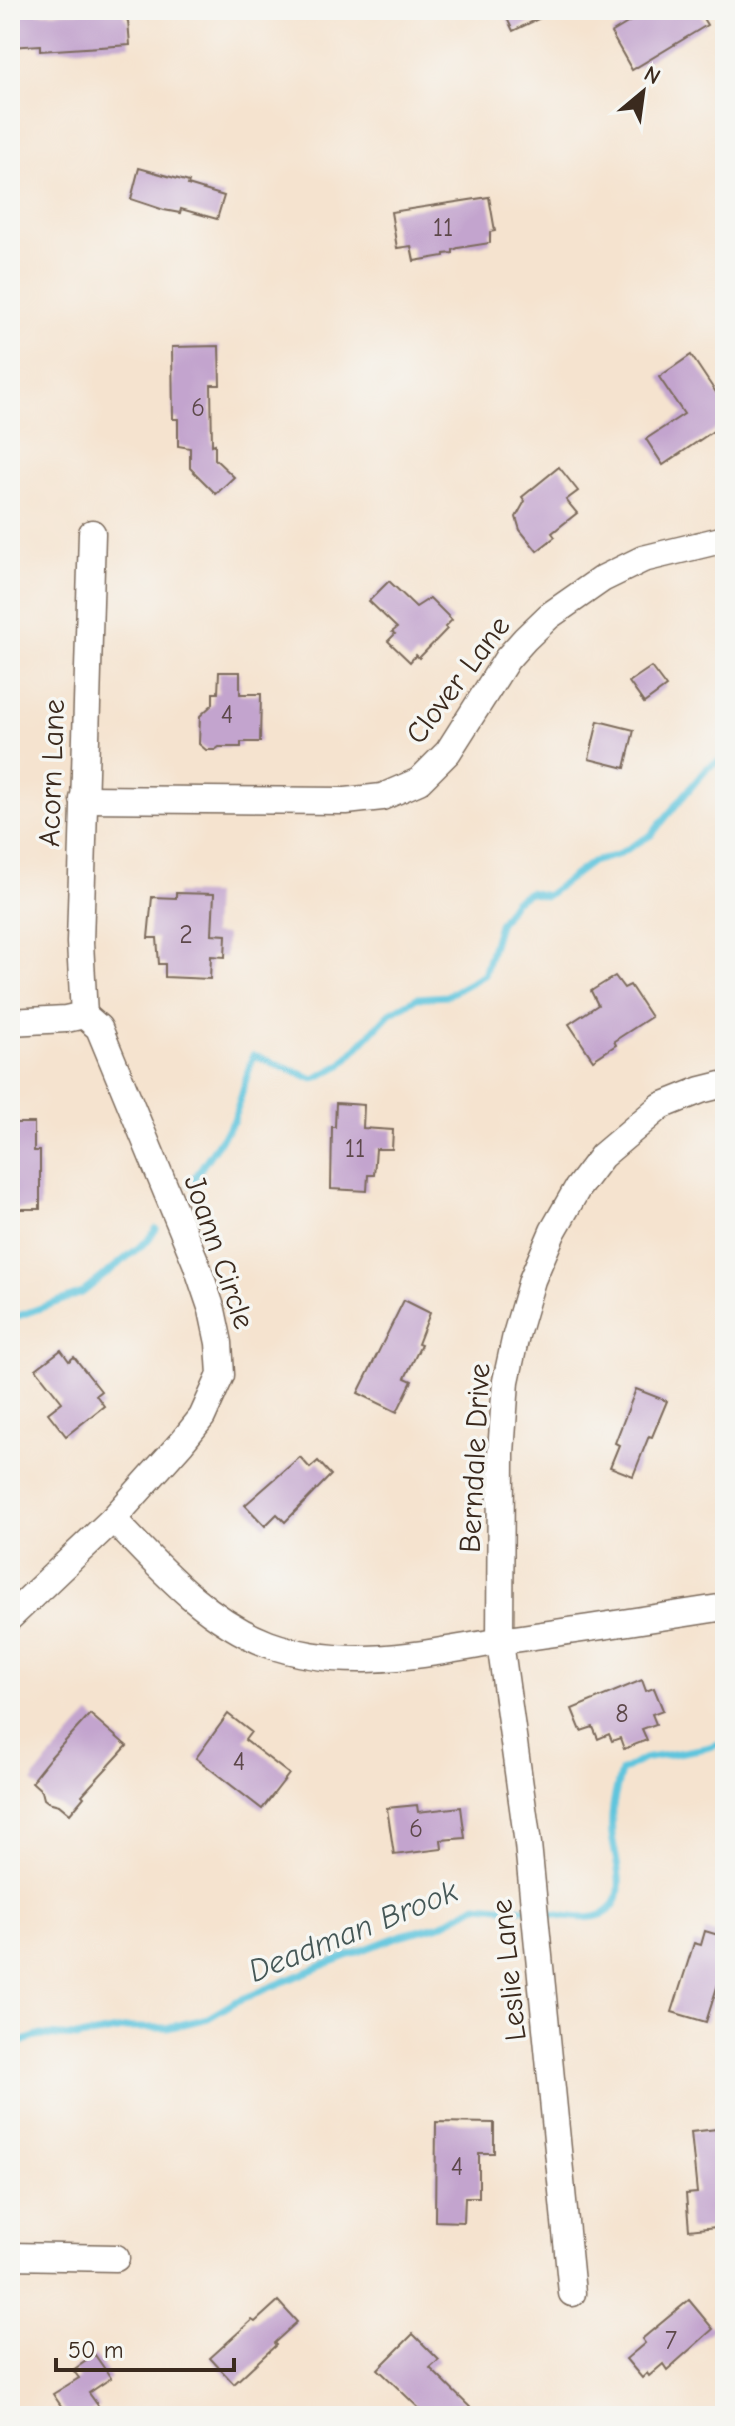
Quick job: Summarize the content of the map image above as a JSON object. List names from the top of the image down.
{
  "streets": {
    "street": [
      "Clover Lane",
      "Acorn Lane",
      "Joann Circle",
      "Berndale Drive",
      "Leslie Lane"
    ]
  },
  "crossings": [
    ["Clover Lane", "Acorn Lane"],
    ["Acorn Lane", "Joann Circle"],
    ["Berndale Drive", "Leslie Lane"]
  ],
  "water": ["Deadman Brook"],
  "house_numbers": [
    "11",
    "6",
    "4",
    "2",
    "11",
    "8",
    "4",
    "6",
    "4",
    "7"
  ],
  "scale_bar": "50 m",
  "north": "top right"
}
